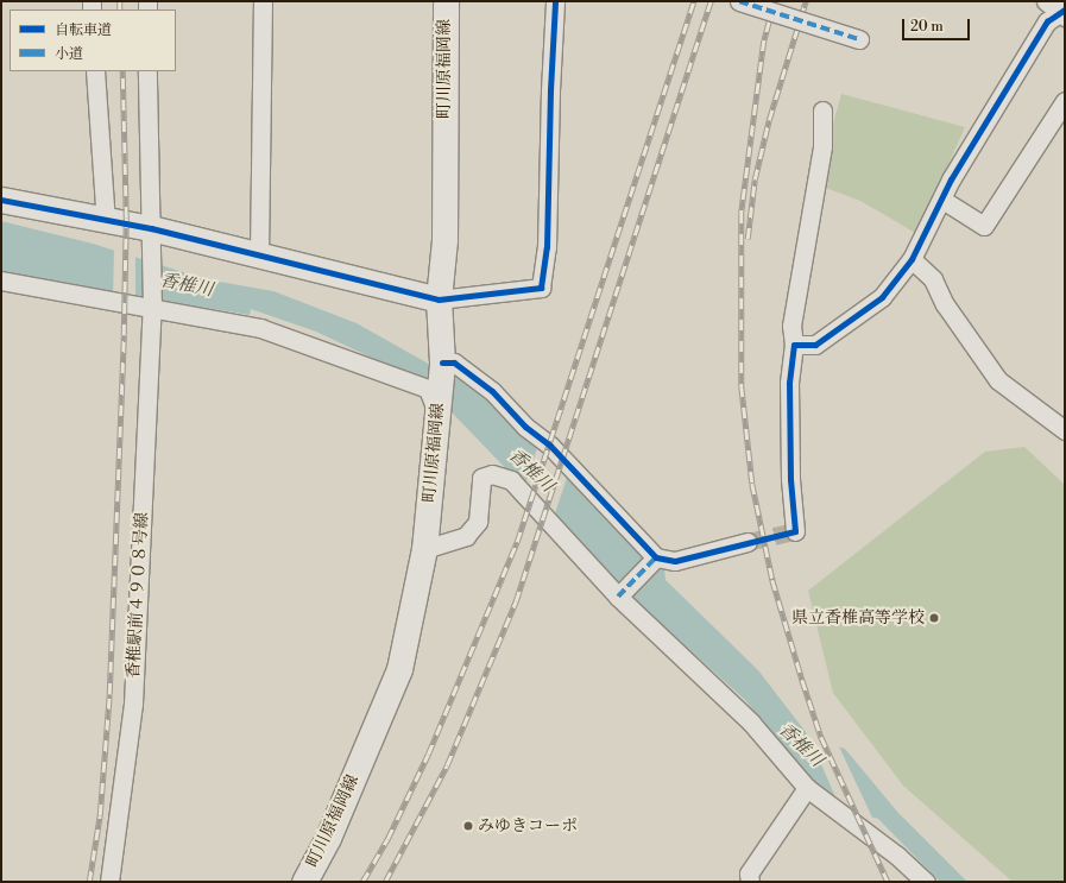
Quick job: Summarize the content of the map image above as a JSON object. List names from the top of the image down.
{
  "streets": {
    "main road": ["町川原福岡線"],
    "street": ["香椎駅前４９０８号線"]
  },
  "water": ["香椎川"],
  "places": ["県立香椎高等学校", "みゆきコーポ"],
  "legend": ["自転車道", "小道"],
  "scale_bar": "20 m"
}
